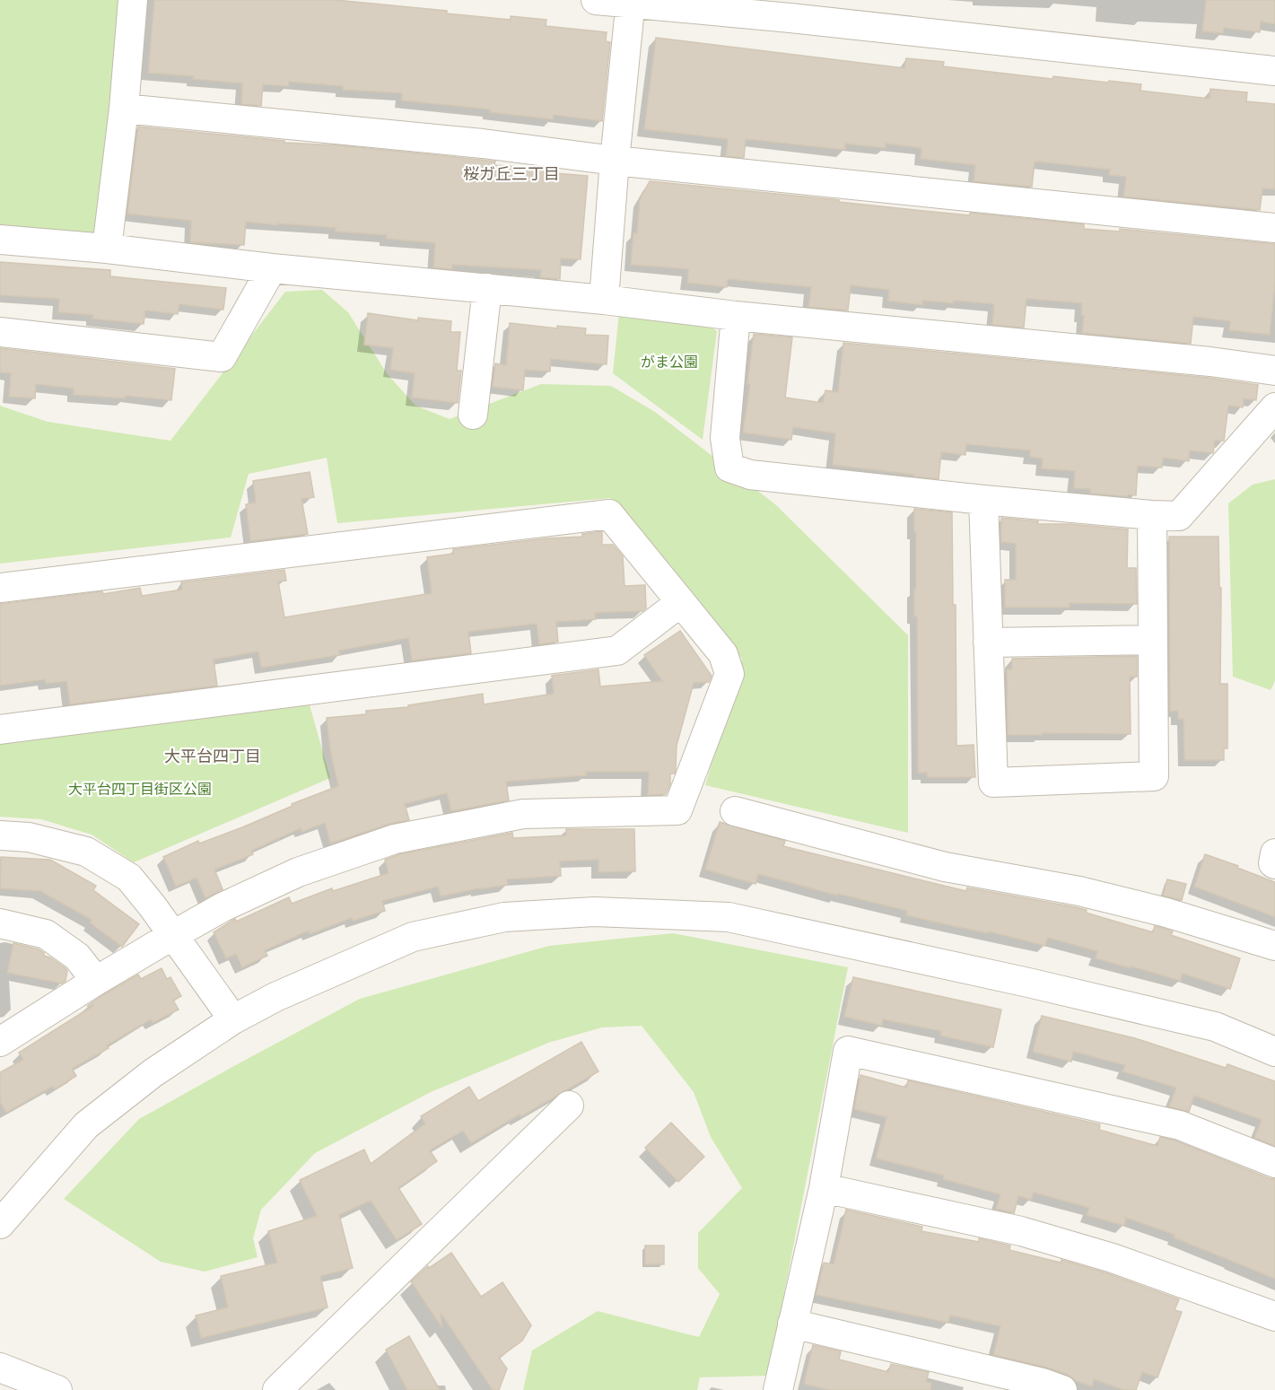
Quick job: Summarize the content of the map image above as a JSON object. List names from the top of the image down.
{
  "districts": ["桜ガ丘三丁目", "大平台四丁目"],
  "parks": ["がま公園", "大平台四丁目街区公園"]
}
